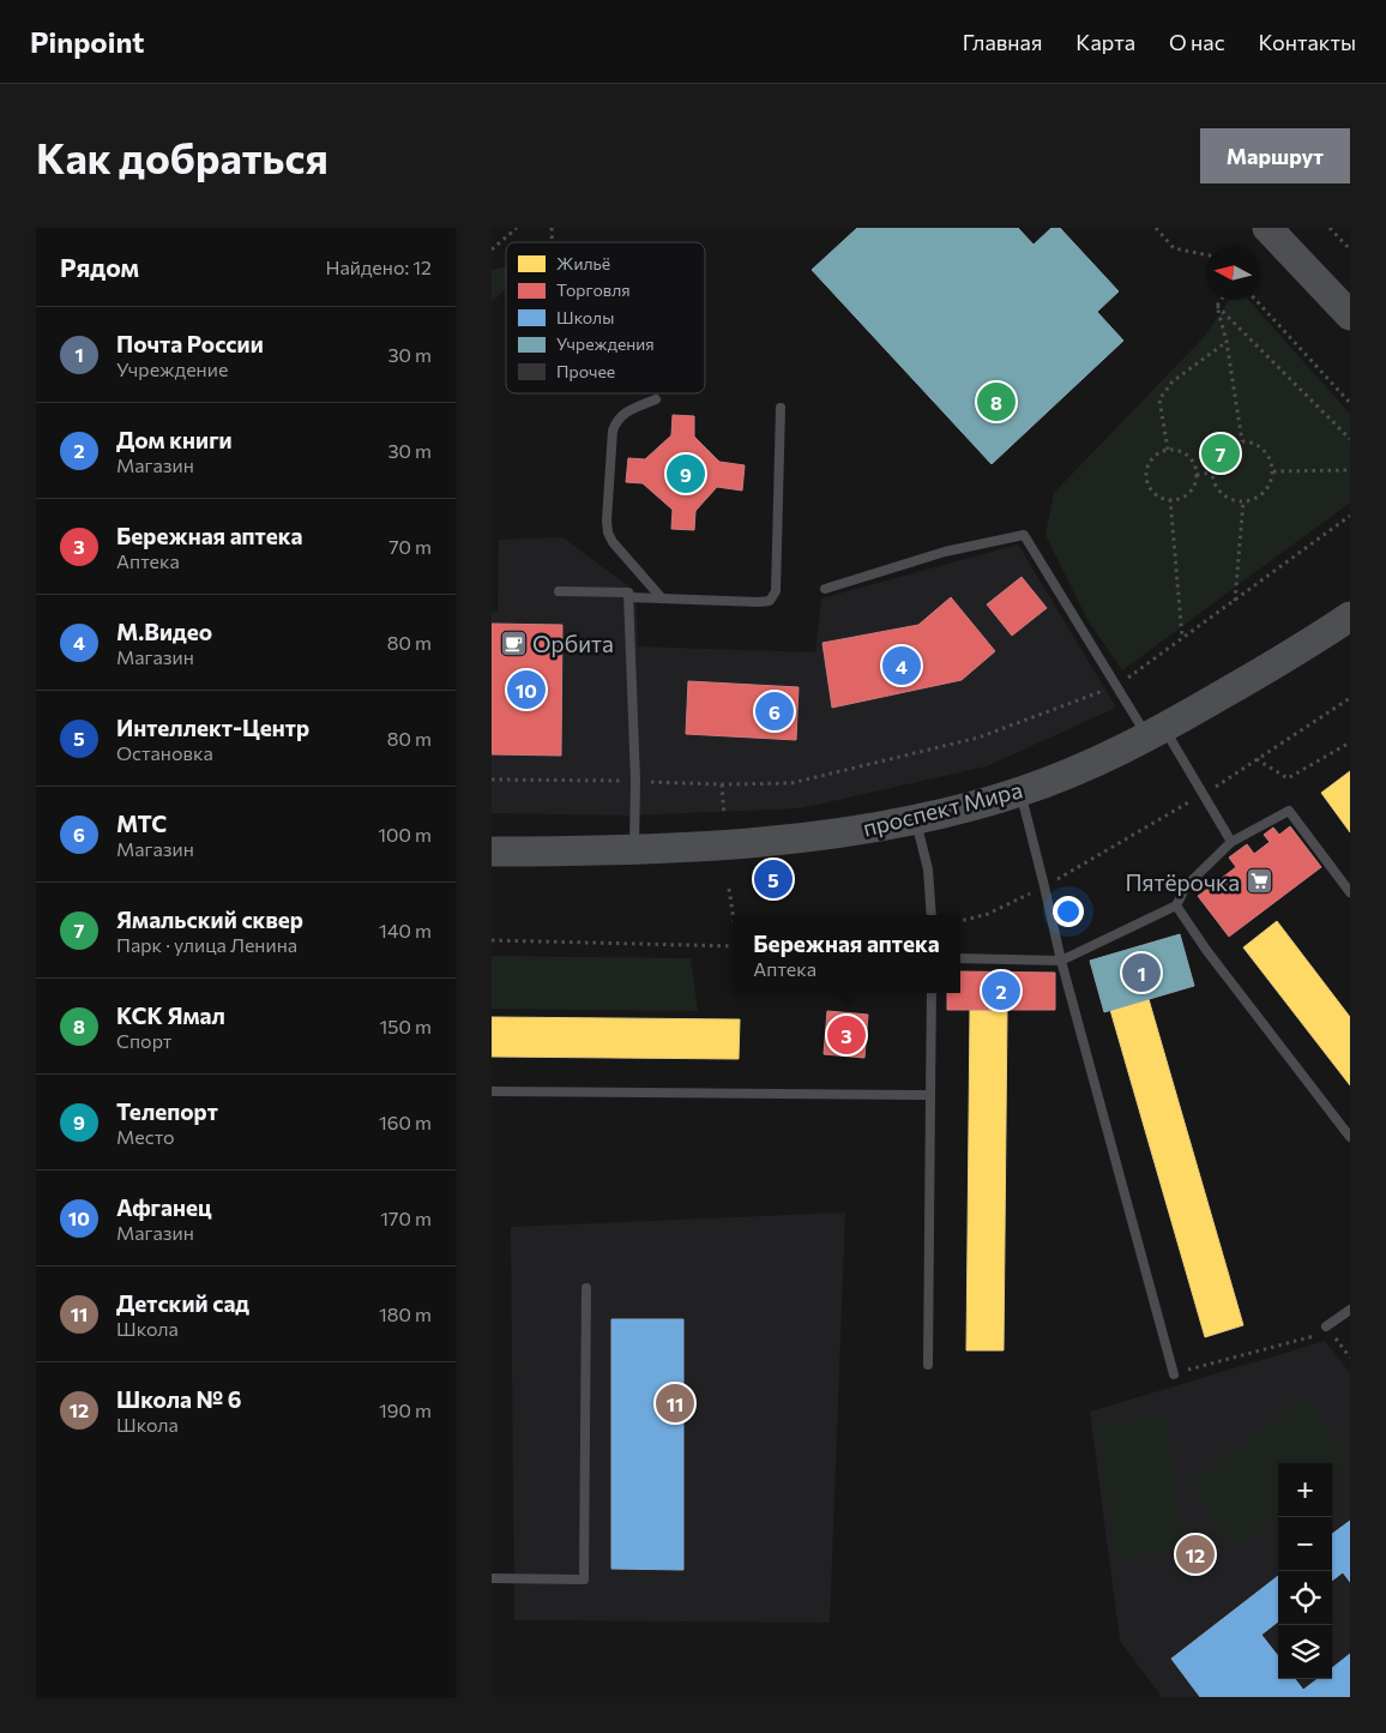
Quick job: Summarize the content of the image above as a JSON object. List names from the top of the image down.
{
  "streets": {
    "main road": ["проспект Мира"]
  },
  "places": {
    "cafe": ["Орбита"],
    "supermarket": ["Пятёрочка"]
  },
  "legend": [
    "Жильё",
    "Торговля",
    "Школы",
    "Учреждения",
    "Прочее"
  ],
  "north": "left",
  "page": {
    "header": "Pinpoint",
    "nav": [
      "Главная",
      "Карта",
      "О нас",
      "Контакты"
    ],
    "buttons": "Маршрут",
    "title": "Как добраться",
    "heading": ["Рядом", "Найдено: 12"],
    "list": [
      {
        "mark": "1",
        "name": "Почта России",
        "note": "Учреждение",
        "value": "30 m"
      },
      {
        "mark": "2",
        "name": "Дом книги",
        "note": "Магазин",
        "value": "30 m"
      },
      {
        "mark": "3",
        "name": "Бережная аптека",
        "note": "Аптека",
        "value": "70 m"
      },
      {
        "mark": "4",
        "name": "М.Видео",
        "note": "Магазин",
        "value": "80 m"
      },
      {
        "mark": "5",
        "name": "Интеллект-Центр",
        "note": "Остановка",
        "value": "80 m"
      },
      {
        "mark": "6",
        "name": "МТС",
        "note": "Магазин",
        "value": "100 m"
      },
      {
        "mark": "7",
        "name": "Ямальский сквер",
        "note": "Парк · улица Ленина",
        "value": "140 m"
      },
      {
        "mark": "8",
        "name": "КСК Ямал",
        "note": "Спорт",
        "value": "150 m"
      },
      {
        "mark": "9",
        "name": "Телепорт",
        "note": "Место",
        "value": "160 m"
      },
      {
        "mark": "10",
        "name": "Афганец",
        "note": "Магазин",
        "value": "170 m"
      },
      {
        "mark": "11",
        "name": "Детский сад",
        "note": "Школа",
        "value": "180 m"
      },
      {
        "mark": "12",
        "name": "Школа № 6",
        "note": "Школа",
        "value": "190 m"
      }
    ],
    "pins": [
      "8",
      "7",
      "9",
      "4",
      "10",
      "6",
      "5",
      "1",
      "2",
      "3",
      "11",
      "12"
    ],
    "popup": ["Бережная аптека", "Аптека"],
    "map_buttons": ["+", "−"]
  }
}
